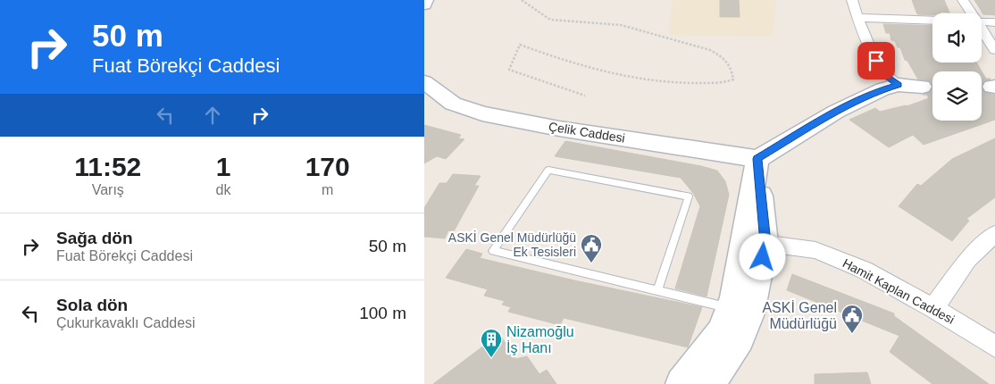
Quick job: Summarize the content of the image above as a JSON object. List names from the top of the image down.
{
  "streets": {
    "street": ["Çelik Caddesi", "Hamit Kaplan Caddesi"]
  },
  "places": {
    "public building": ["ASKİ Genel Müdürlüğü Ek Tesisleri", "ASKİ Genel Müdürlüğü"],
    "building": ["Nizamoğlu İş Hanı"]
  },
  "page": {
    "turn": ["50 m", "Fuat Börekçi Caddesi"],
    "eta": [
      "11:52",
      "Varış",
      "1",
      "dk",
      "170",
      "m"
    ],
    "list": [
      {
        "name": "Sağa dön",
        "note": "Fuat Börekçi Caddesi",
        "value": "50 m"
      },
      {
        "name": "Sola dön",
        "note": "Çukurkavaklı Caddesi",
        "value": "100 m"
      }
    ]
  }
}
